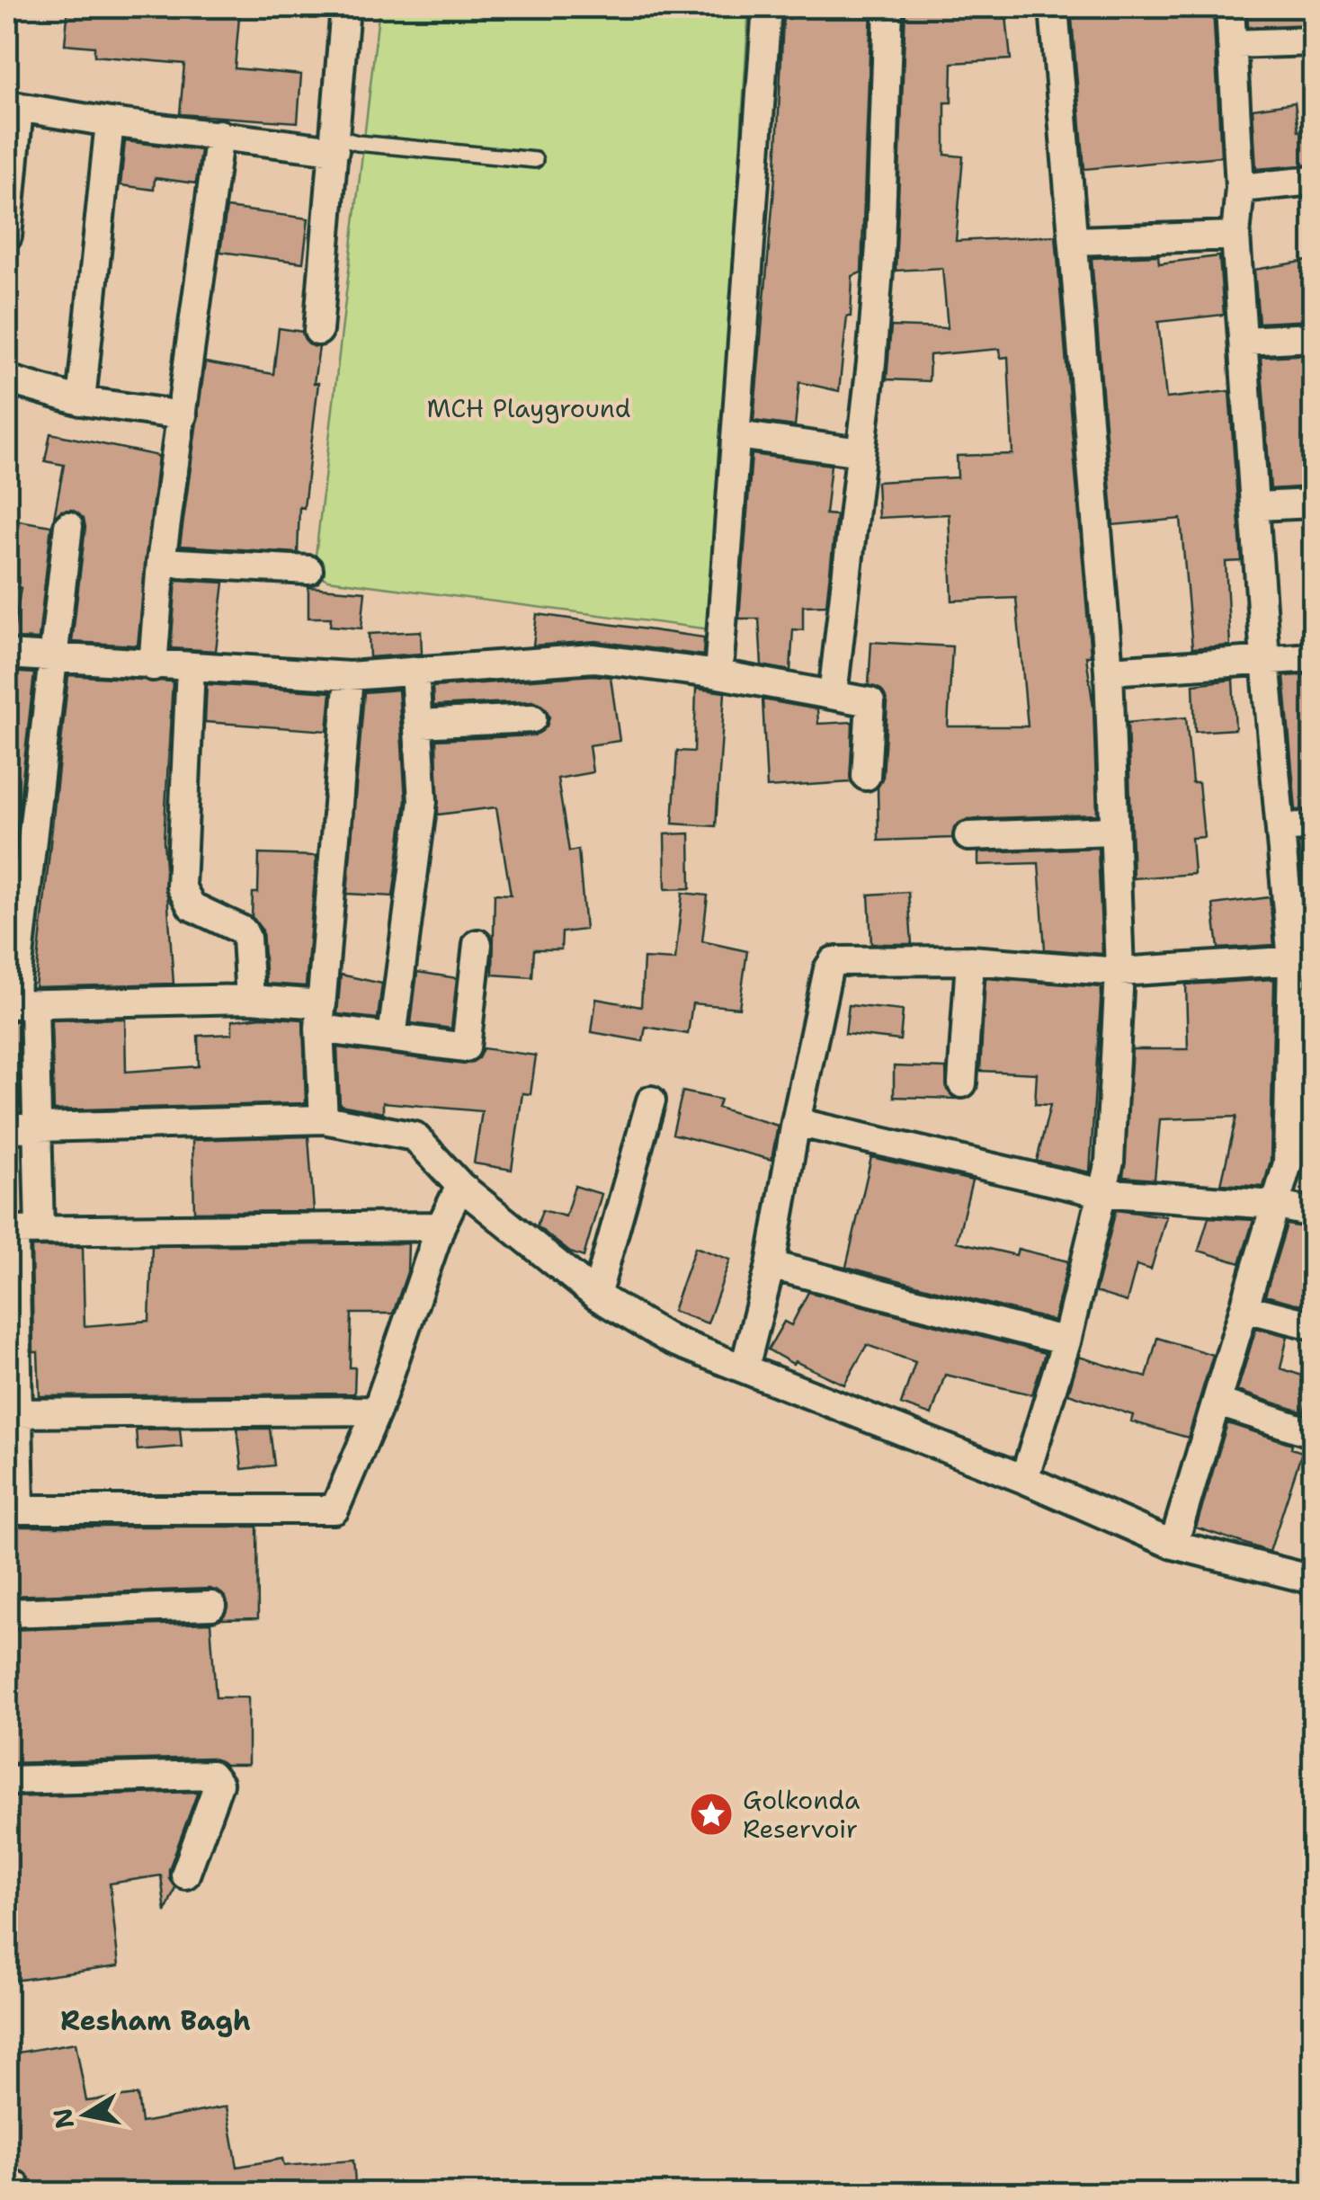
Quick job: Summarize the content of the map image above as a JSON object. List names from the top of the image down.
{
  "districts": ["Resham Bagh"],
  "parks": ["MCH Playground"],
  "places": {
    "place": ["Golkonda Reservoir"]
  },
  "north": "left"
}
